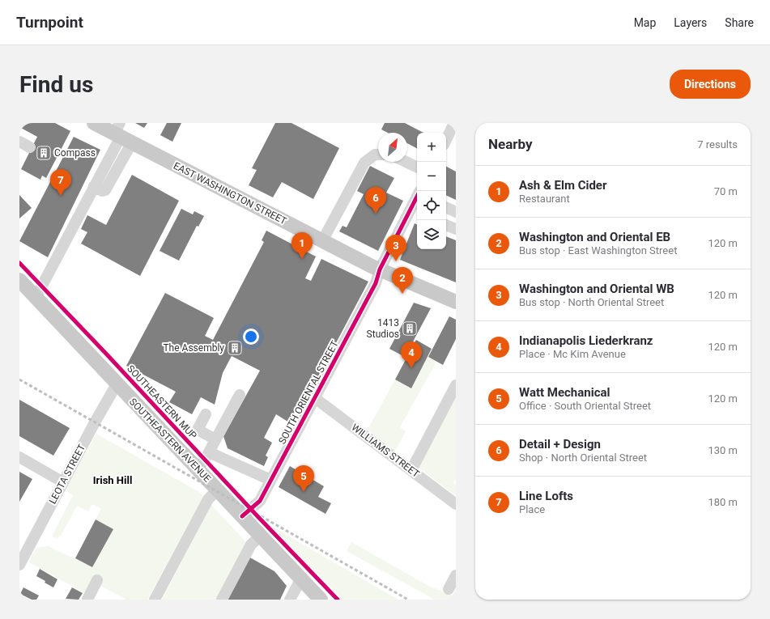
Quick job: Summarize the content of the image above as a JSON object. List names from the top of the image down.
{
  "streets": {
    "main road": ["EAST WASHINGTON STREET", "SOUTHEASTERN AVENUE"],
    "street": ["SOUTH ORIENTAL STREET", "WILLIAMS STREET", "LEOTA STREET"],
    "cycle path": ["SOUTHEASTERN MUP"]
  },
  "crossings": [
    ["EAST WASHINGTON STREET", "SOUTH ORIENTAL STREET"],
    ["SOUTH ORIENTAL STREET", "SOUTHEASTERN AVENUE"],
    ["SOUTH ORIENTAL STREET", "WILLIAMS STREET"],
    ["SOUTHEASTERN AVENUE", "LEOTA STREET"]
  ],
  "districts": ["Irish Hill"],
  "places": {
    "building": ["Compass", "1413 Studios", "The Assembly"]
  },
  "north": "top right",
  "page": {
    "header": "Turnpoint",
    "nav": ["Map", "Layers", "Share"],
    "buttons": "Directions",
    "title": "Find us",
    "heading": ["Nearby", "7 results"],
    "map_buttons": ["+", "−"],
    "list": [
      {
        "mark": "1",
        "name": "Ash & Elm Cider",
        "note": "Restaurant",
        "value": "70 m"
      },
      {
        "mark": "2",
        "name": "Washington and Oriental EB",
        "note": "Bus stop · East Washington Street",
        "value": "120 m"
      },
      {
        "mark": "3",
        "name": "Washington and Oriental WB",
        "note": "Bus stop · North Oriental Street",
        "value": "120 m"
      },
      {
        "mark": "4",
        "name": "Indianapolis Liederkranz",
        "note": "Place · Mc Kim Avenue",
        "value": "120 m"
      },
      {
        "mark": "5",
        "name": "Watt Mechanical",
        "note": "Office · South Oriental Street",
        "value": "120 m"
      },
      {
        "mark": "6",
        "name": "Detail + Design",
        "note": "Shop · North Oriental Street",
        "value": "130 m"
      },
      {
        "mark": "7",
        "name": "Line Lofts",
        "note": "Place",
        "value": "180 m"
      }
    ],
    "pins": [
      "7",
      "6",
      "1",
      "3",
      "2",
      "4",
      "5"
    ]
  }
}
